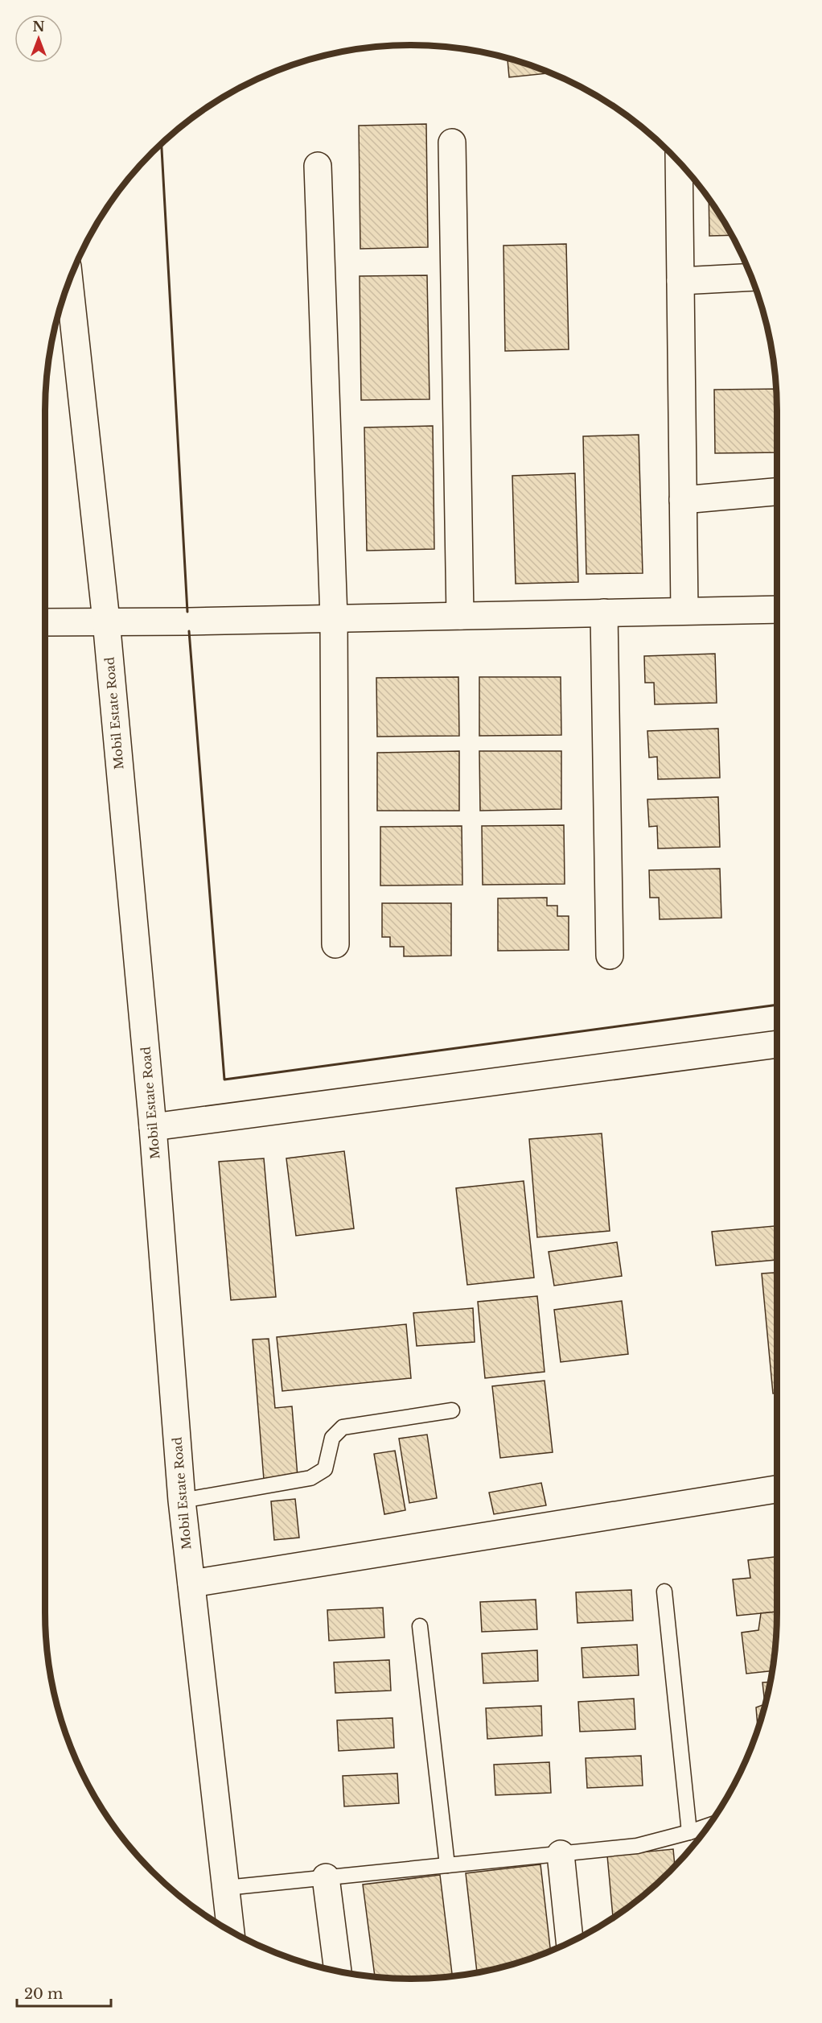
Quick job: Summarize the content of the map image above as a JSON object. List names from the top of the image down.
{
  "streets": {
    "street": ["Mobil Estate Road"]
  },
  "scale_bar": "20 m",
  "north": "top"
}
